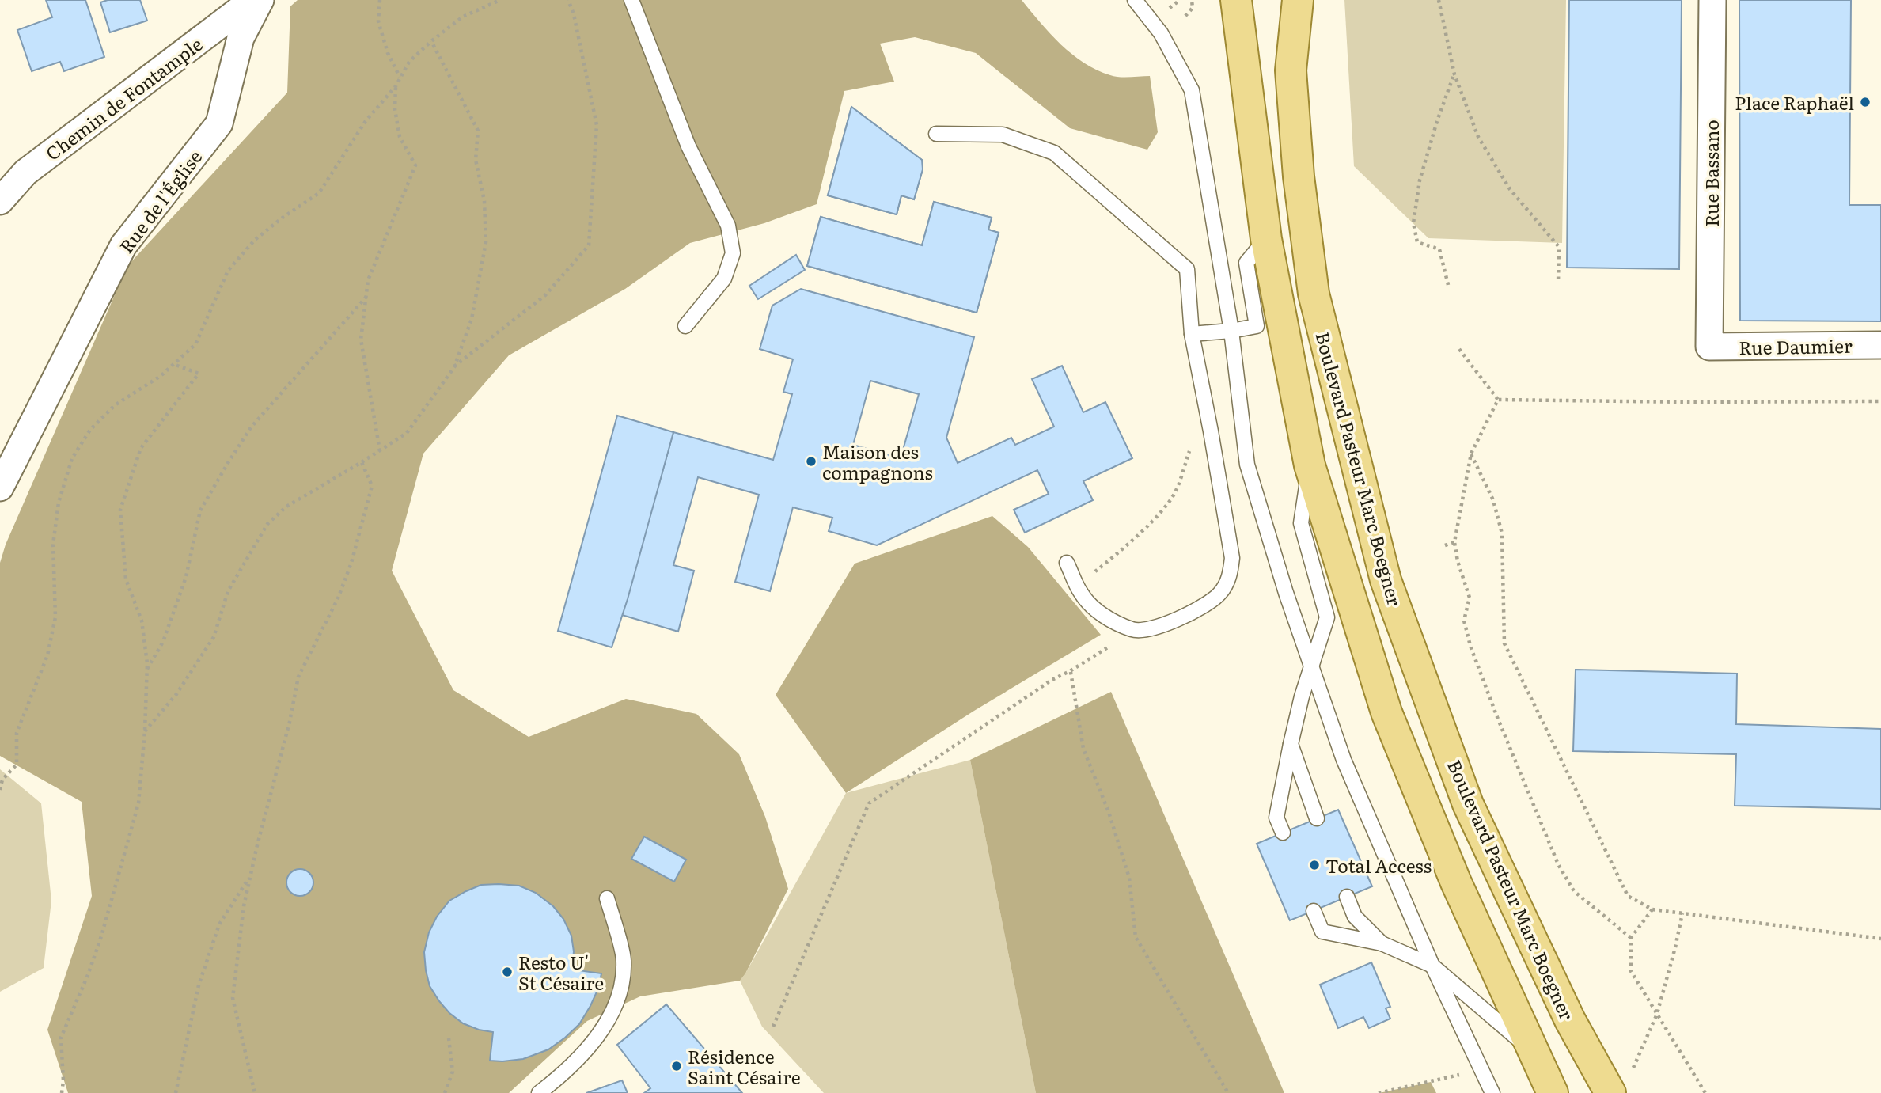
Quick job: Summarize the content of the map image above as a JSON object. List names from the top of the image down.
{
  "streets": {
    "main road": ["Boulevard Pasteur Marc Boegner"],
    "street": [
      "Chemin de Fontample",
      "Rue Bassano",
      "Rue de l'Église",
      "Rue Daumier"
    ]
  },
  "crossings": [
    ["Rue Bassano", "Rue Daumier"]
  ],
  "places": [
    "Place Raphaël",
    "Maison des compagnons",
    "Total Access",
    "Resto U' St Césaire",
    "Résidence Saint Césaire"
  ]
}
